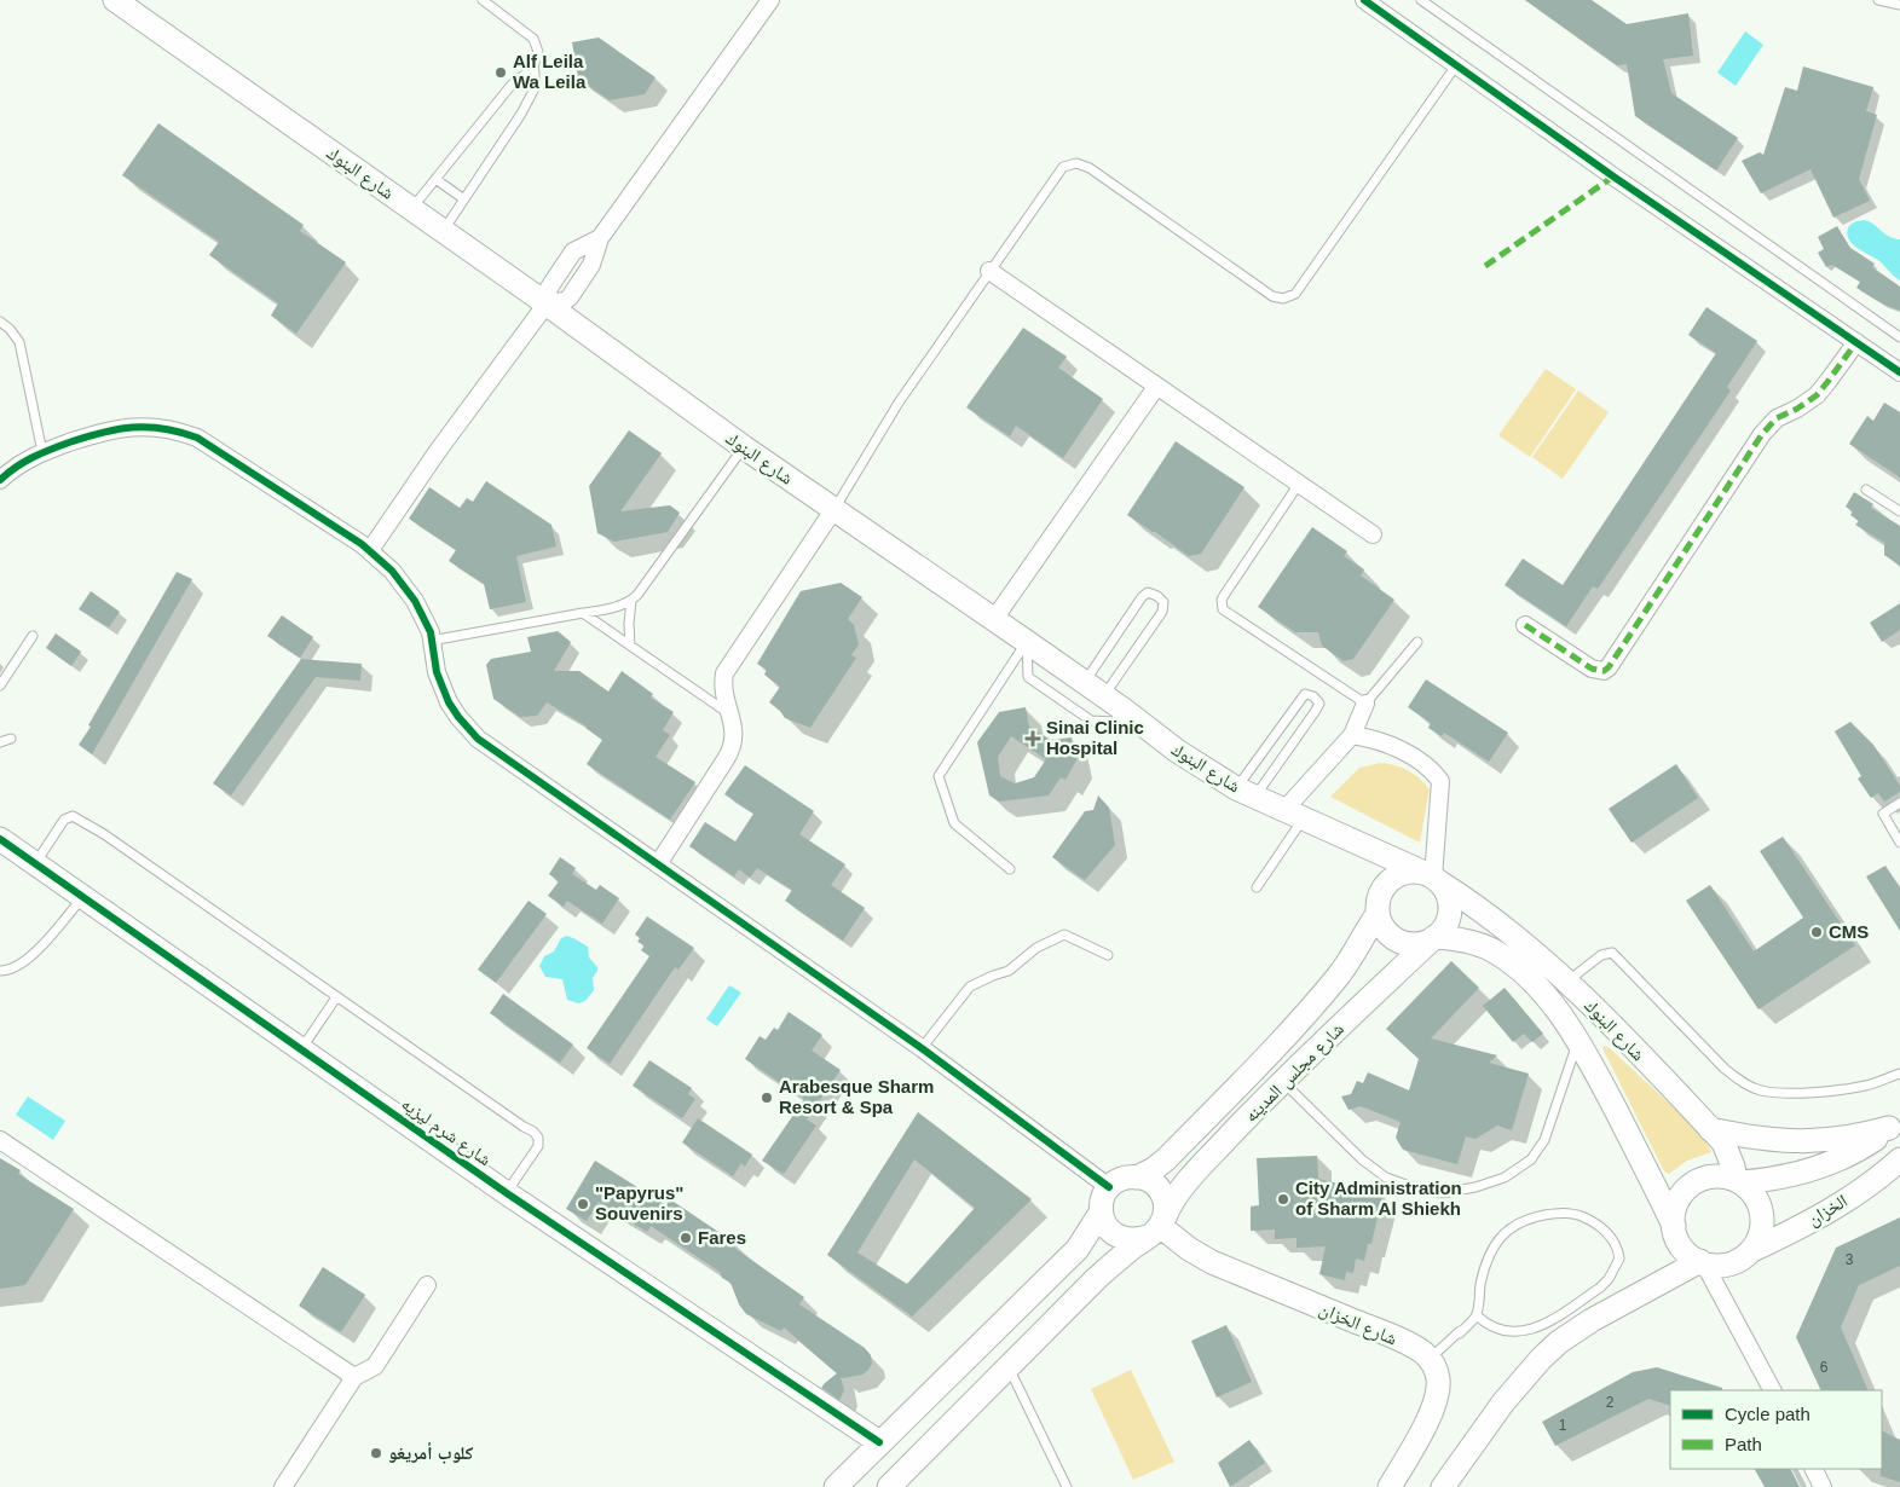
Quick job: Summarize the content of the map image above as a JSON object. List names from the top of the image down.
{
  "streets": {
    "main road": [
      "شارع البنوك",
      "شارع مجلس المدينه",
      "شارع شرم ليزيه",
      "الخزان",
      "شارع الخزان"
    ]
  },
  "crossings": [
    ["شارع البنوك", "شارع مجلس المدينه"],
    ["شارع البنوك", "الخزان"],
    ["شارع مجلس المدينه", "شارع الخزان"]
  ],
  "places": {
    "other": [
      "Alf Leila Wa Leila",
      "CMS",
      "Arabesque Sharm Resort & Spa",
      "City Administration of Sharm Al Shiekh",
      "\"Papyrus\" Souvenirs",
      "Fares",
      "كلوب أمريغو"
    ],
    "health": ["Sinai Clinic Hospital"]
  },
  "house_numbers": [
    "3",
    "6",
    "2",
    "1"
  ],
  "legend": ["Cycle path", "Path"]
}
